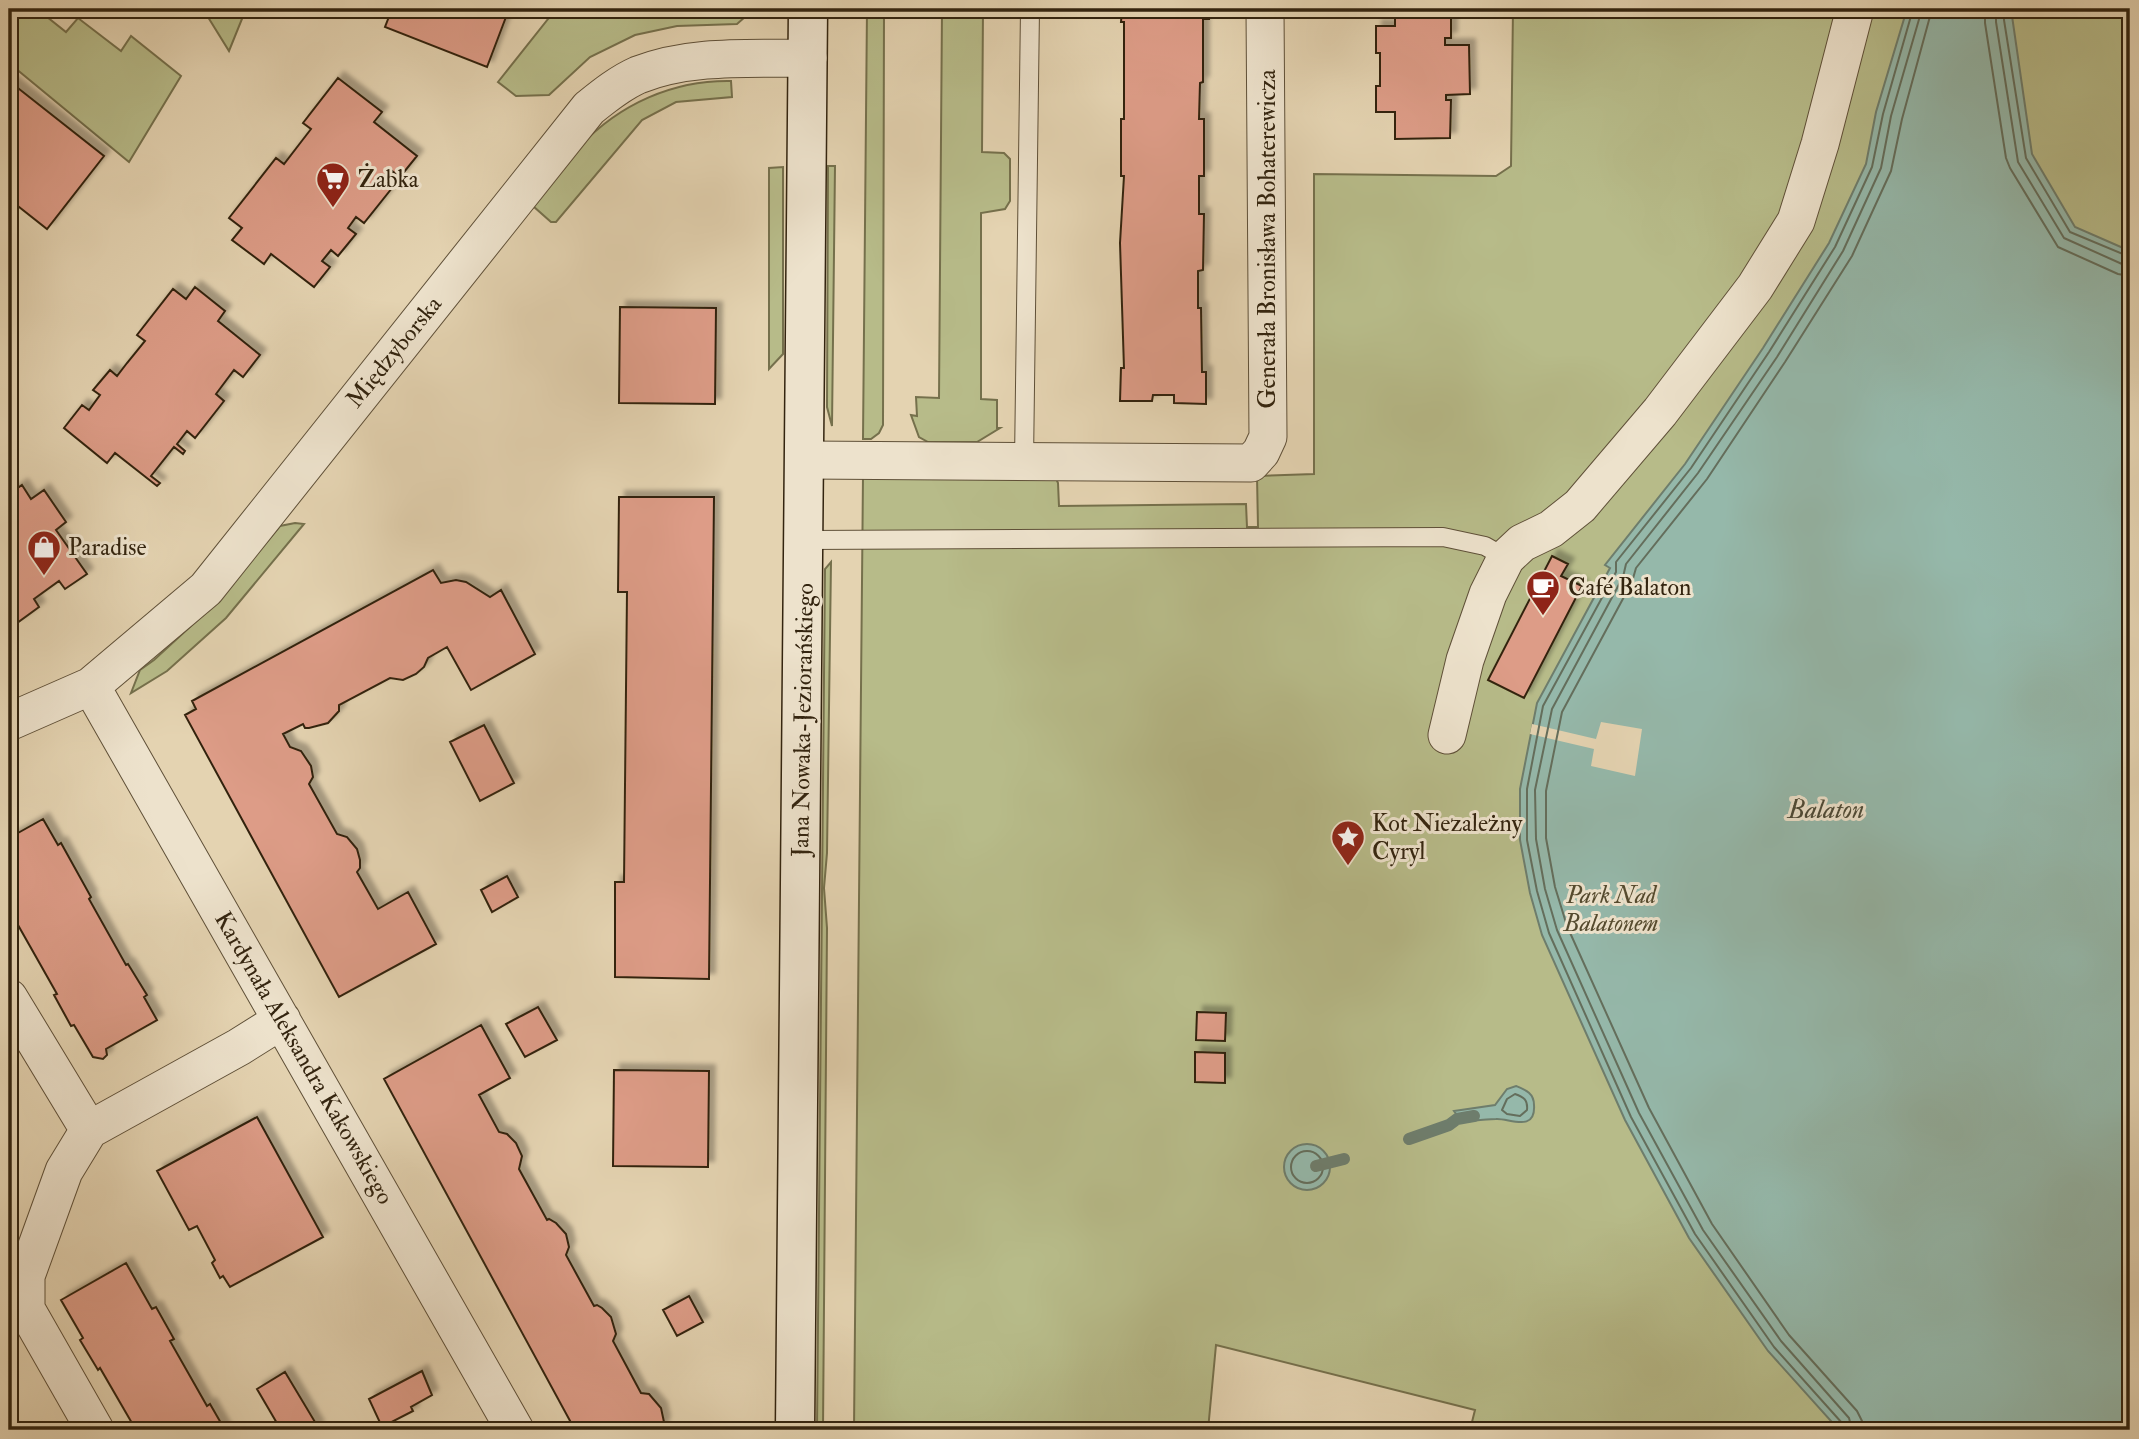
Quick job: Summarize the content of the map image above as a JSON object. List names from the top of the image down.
{
  "streets": {
    "street": [
      "Generała Bronisława Bohaterewicza",
      "Międzyborska",
      "Jana Nowaka-Jeziorańskiego",
      "Kardynała Aleksandra Kakowskiego"
    ]
  },
  "crossings": [
    ["Międzyborska", "Jana Nowaka-Jeziorańskiego"],
    ["Międzyborska", "Kardynała Aleksandra Kakowskiego"]
  ],
  "water": ["Balaton"],
  "parks": ["Park Nad Balatonem"],
  "places": {
    "supermarket": ["Żabka"],
    "shop": ["Paradise"],
    "cafe": ["Café Balaton"],
    "place": ["Kot Niezależny Cyryl"]
  }
}
